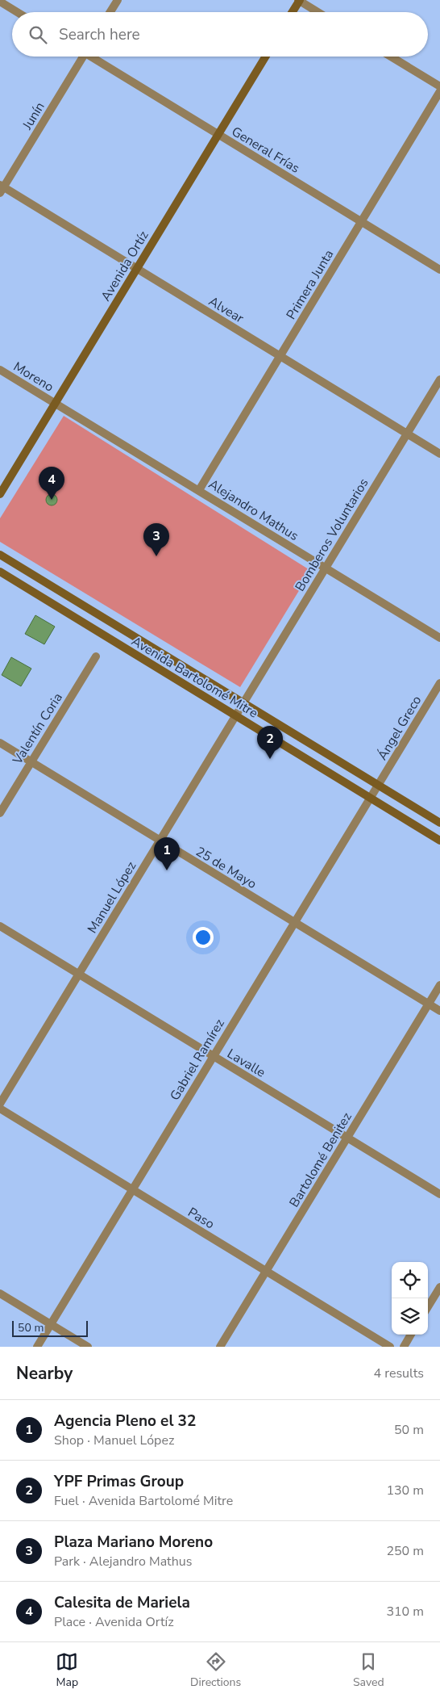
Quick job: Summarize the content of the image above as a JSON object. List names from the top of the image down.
{
  "streets": {
    "main road": ["Avenida Ortíz", "Avenida Bartolomé Mitre"],
    "street": [
      "Junín",
      "General Frías",
      "Primera Junta",
      "Alvear",
      "Moreno",
      "Alejandro Mathus",
      "Bomberos Voluntarios",
      "Ángel Greco",
      "Valentín Coria",
      "25 de Mayo",
      "Manuel López",
      "Gabriel Ramírez",
      "Lavalle",
      "Bartolomé Benitez",
      "Paso"
    ]
  },
  "crossings": [
    ["Junín", "Alvear"],
    ["General Frías", "Avenida Ortíz"],
    ["General Frías", "Primera Junta"],
    ["Avenida Ortíz", "Alvear"],
    ["Avenida Ortíz", "Moreno"],
    ["Avenida Ortíz", "Alejandro Mathus"],
    ["Primera Junta", "Alvear"],
    ["Primera Junta", "Alejandro Mathus"],
    ["Alvear", "Bomberos Voluntarios"],
    ["Moreno", "Alejandro Mathus"],
    ["Alejandro Mathus", "Bomberos Voluntarios"],
    ["Bomberos Voluntarios", "Avenida Bartolomé Mitre"],
    ["Bomberos Voluntarios", "Manuel López"],
    ["Avenida Bartolomé Mitre", "Ángel Greco"],
    ["Avenida Bartolomé Mitre", "Manuel López"],
    ["Avenida Bartolomé Mitre", "Gabriel Ramírez"],
    ["Ángel Greco", "Gabriel Ramírez"],
    ["Valentín Coria", "25 de Mayo"],
    ["25 de Mayo", "Manuel López"],
    ["25 de Mayo", "Gabriel Ramírez"],
    ["25 de Mayo", "Bartolomé Benitez"],
    ["Manuel López", "Lavalle"],
    ["Gabriel Ramírez", "Lavalle"],
    ["Gabriel Ramírez", "Paso"],
    ["Lavalle", "Bartolomé Benitez"],
    ["Bartolomé Benitez", "Paso"]
  ],
  "scale_bar": "50 m",
  "page": {
    "search": "Search here",
    "pins": [
      "4",
      "3",
      "2",
      "1"
    ],
    "scale": "50 m",
    "heading": ["Nearby", "4 results"],
    "list": [
      {
        "mark": "1",
        "name": "Agencia Pleno el 32",
        "note": "Shop · Manuel López",
        "value": "50 m"
      },
      {
        "mark": "2",
        "name": "YPF Primas Group",
        "note": "Fuel · Avenida Bartolomé Mitre",
        "value": "130 m"
      },
      {
        "mark": "3",
        "name": "Plaza Mariano Moreno",
        "note": "Park · Alejandro Mathus",
        "value": "250 m"
      },
      {
        "mark": "4",
        "name": "Calesita de Mariela",
        "note": "Place · Avenida Ortíz",
        "value": "310 m"
      }
    ],
    "nav": ["Map", "Directions", "Saved"]
  }
}
